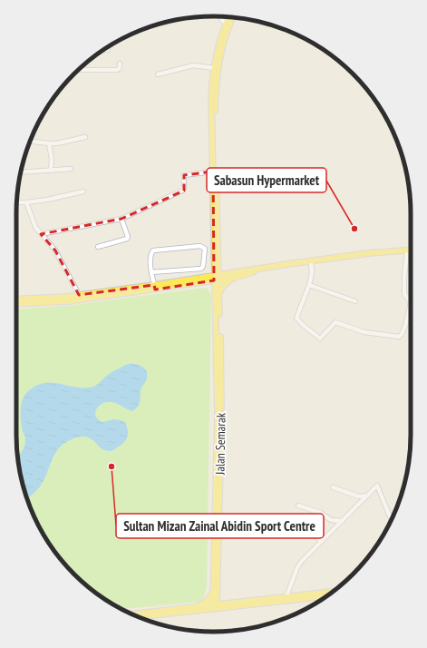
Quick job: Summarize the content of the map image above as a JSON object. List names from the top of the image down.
{
  "streets": {
    "main road": ["Jalan Semarak"]
  },
  "places": ["Sabasun Hypermarket", "Sultan Mizan Zainal Abidin Sport Centre"]
}
